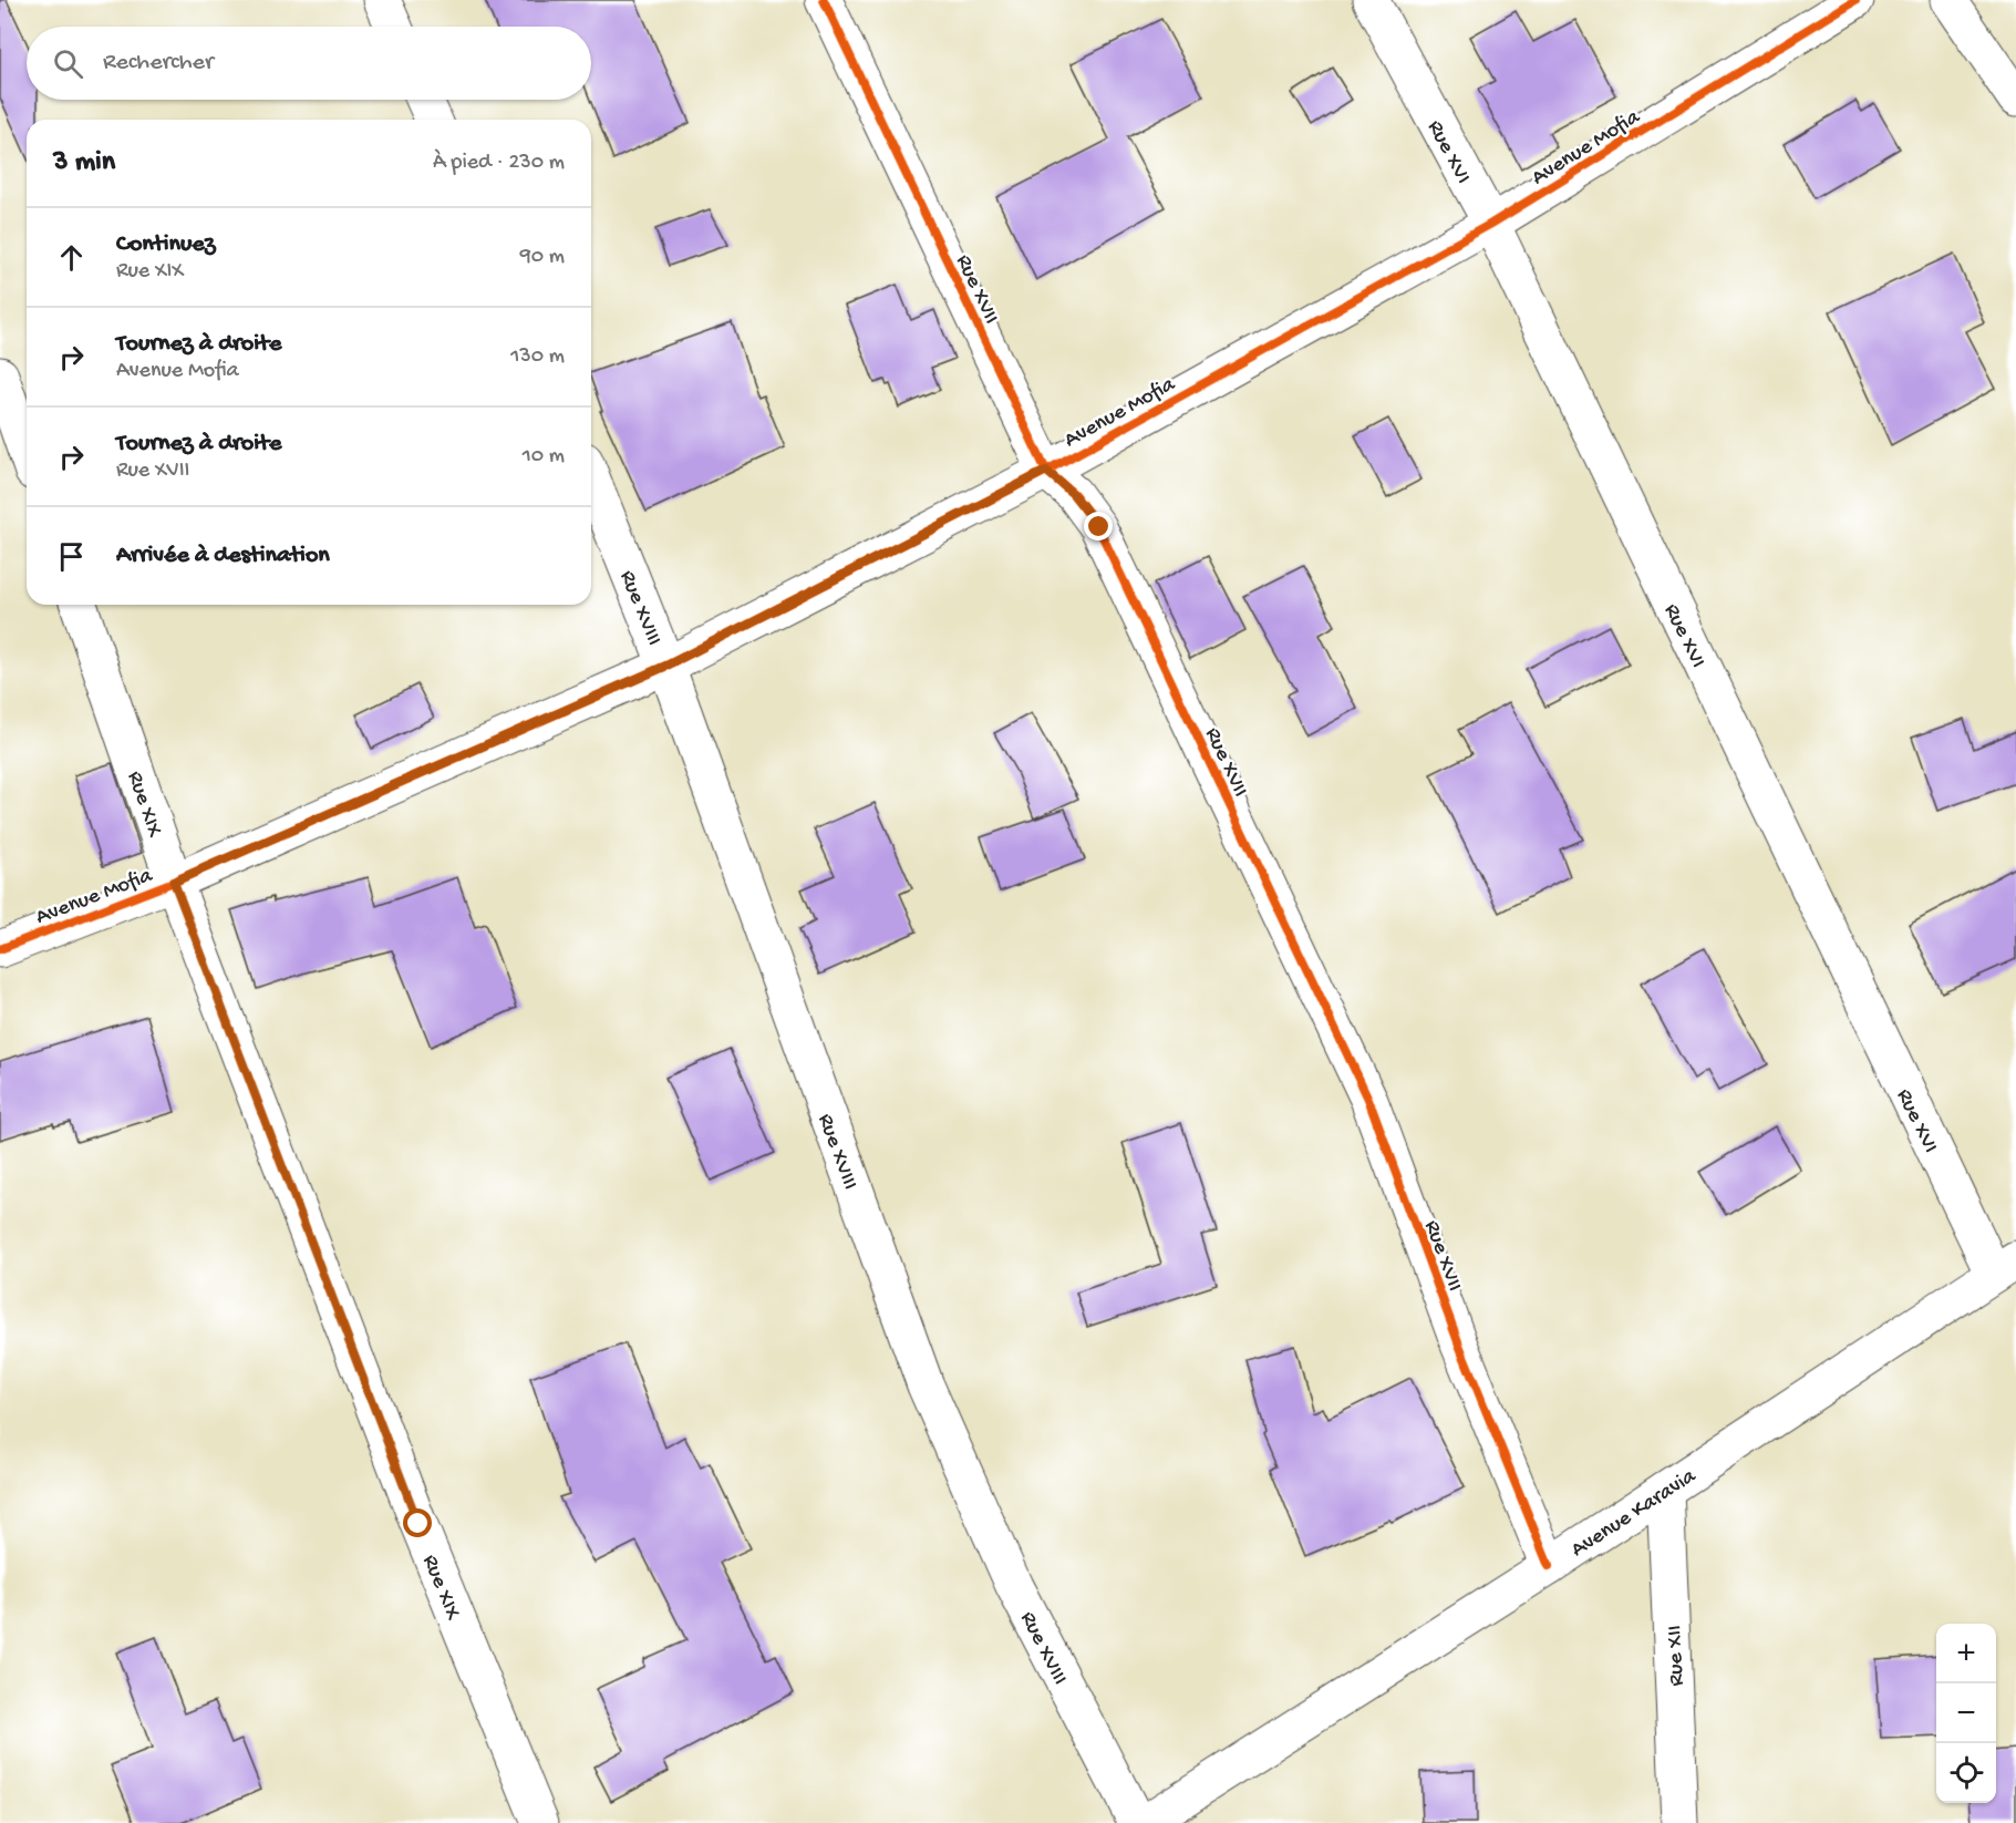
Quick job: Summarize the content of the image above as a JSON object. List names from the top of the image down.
{
  "streets": {
    "street": [
      "Avenue Mofia",
      "Rue XVI",
      "Rue XVII",
      "Rue XVIII",
      "Rue XIX",
      "Avenue Karavia",
      "Rue XII"
    ]
  },
  "crossings": [
    ["Avenue Mofia", "Rue XVI"],
    ["Avenue Mofia", "Rue XVII"],
    ["Avenue Mofia", "Rue XVIII"],
    ["Avenue Mofia", "Rue XIX"],
    ["Rue XVI", "Avenue Karavia"],
    ["Rue XVII", "Avenue Karavia"],
    ["Avenue Karavia", "Rue XII"]
  ],
  "page": {
    "search": "Rechercher",
    "heading": ["3 min", "À pied · 230 m"],
    "list": [
      ["Continuez", "Rue XIX", "90 m"],
      ["Tournez à droite", "Avenue Mofia", "130 m"],
      ["Tournez à droite", "Rue XVII", "10 m"],
      "Arrivée à destination"
    ],
    "map_buttons": ["+", "−"]
  }
}
